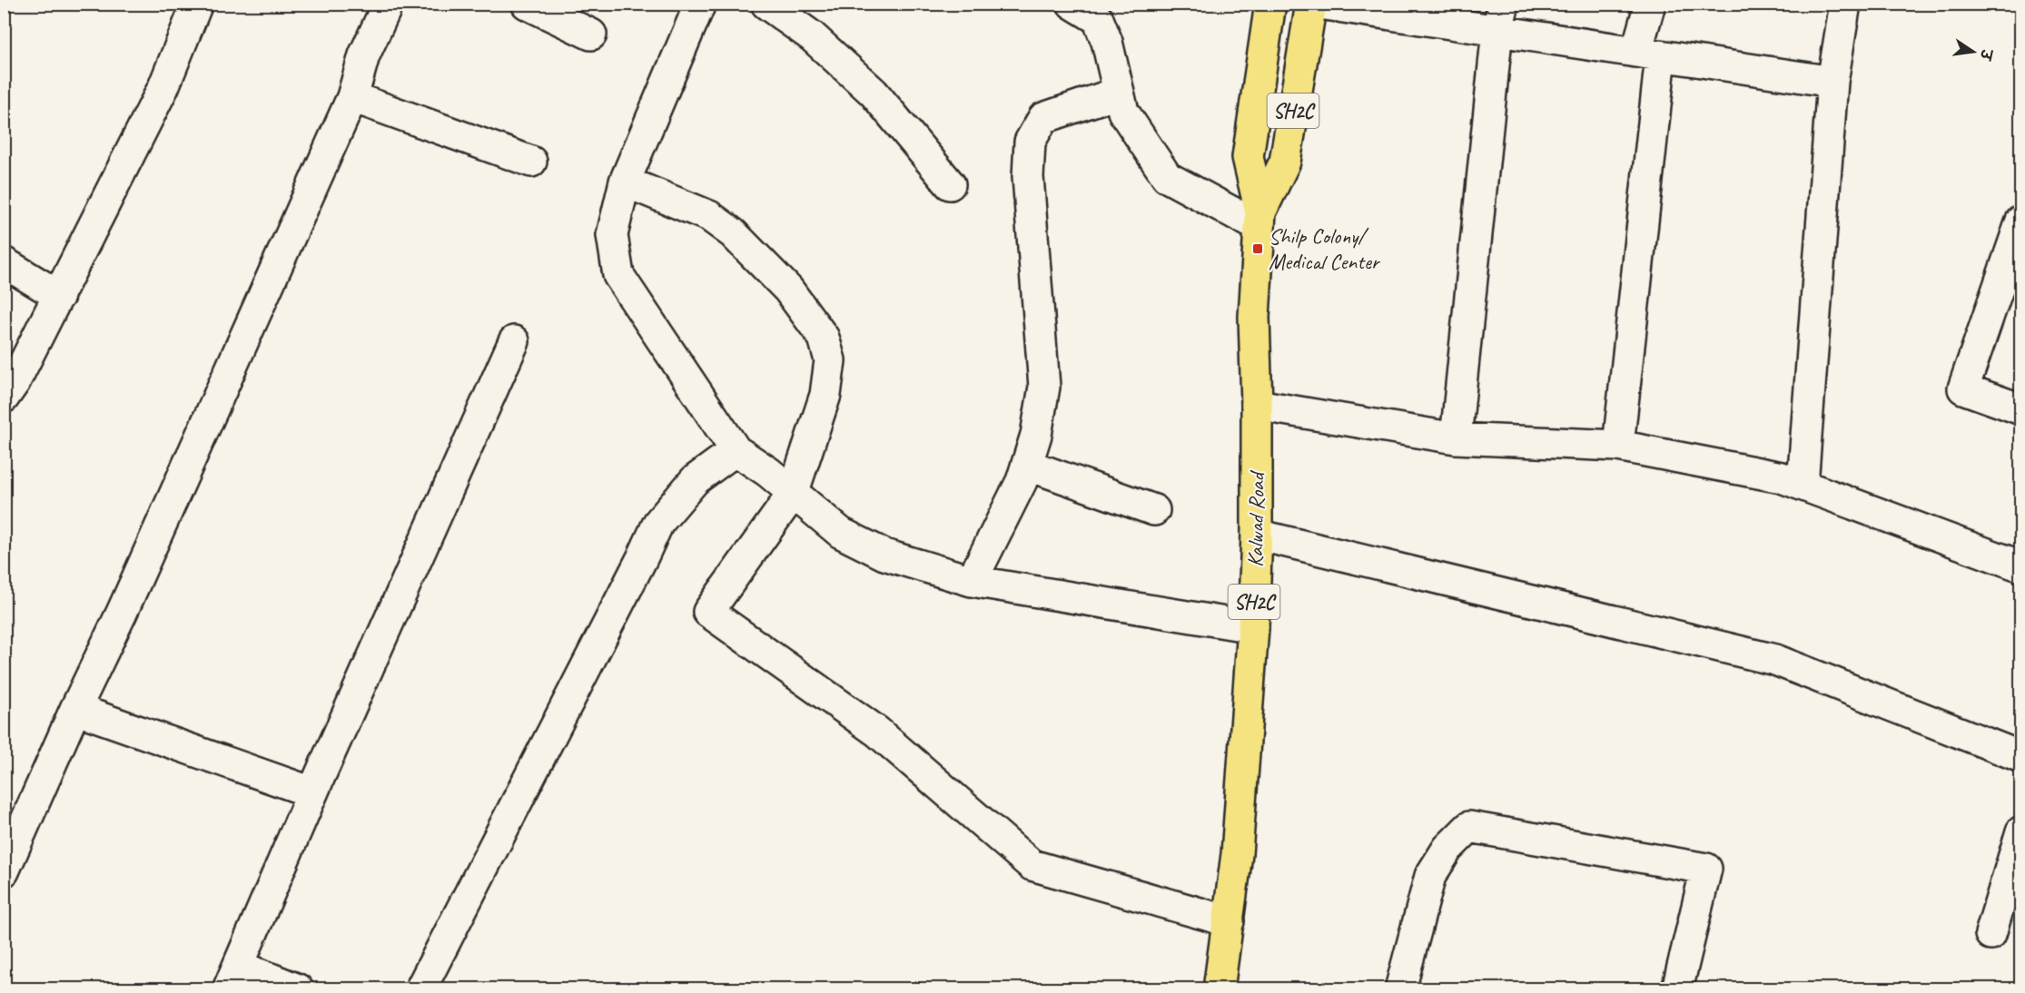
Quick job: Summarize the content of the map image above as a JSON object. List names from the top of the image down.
{
  "streets": {
    "main road": ["SH2C", "Kalwad Road"]
  },
  "places": {
    "transit": ["Shilp Colony/ Medical Center"]
  },
  "north": "right"
}
